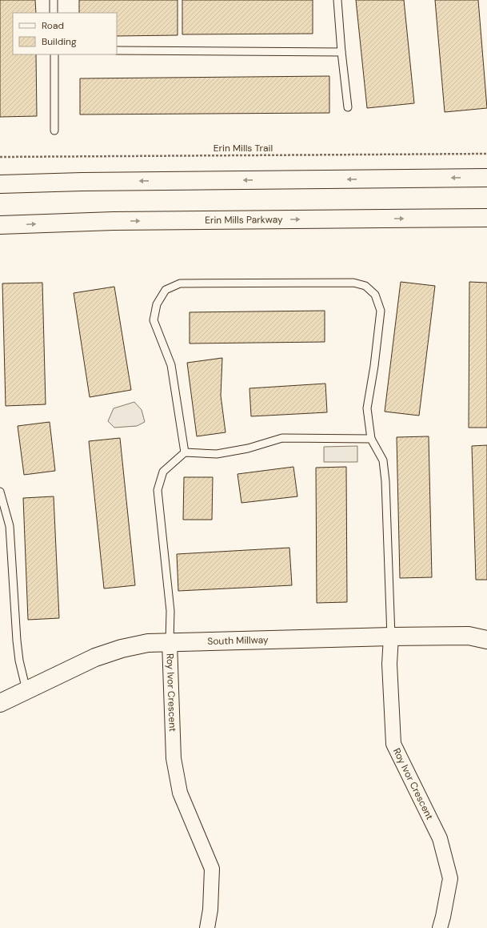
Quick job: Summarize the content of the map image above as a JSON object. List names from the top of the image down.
{
  "streets": {
    "main road": ["Erin Mills Parkway", "South Millway"],
    "street": ["Roy Ivor Crescent"],
    "path": ["Erin Mills Trail"]
  },
  "crossings": [
    ["South Millway", "Roy Ivor Crescent"]
  ],
  "legend": ["Road", "Building"]
}
